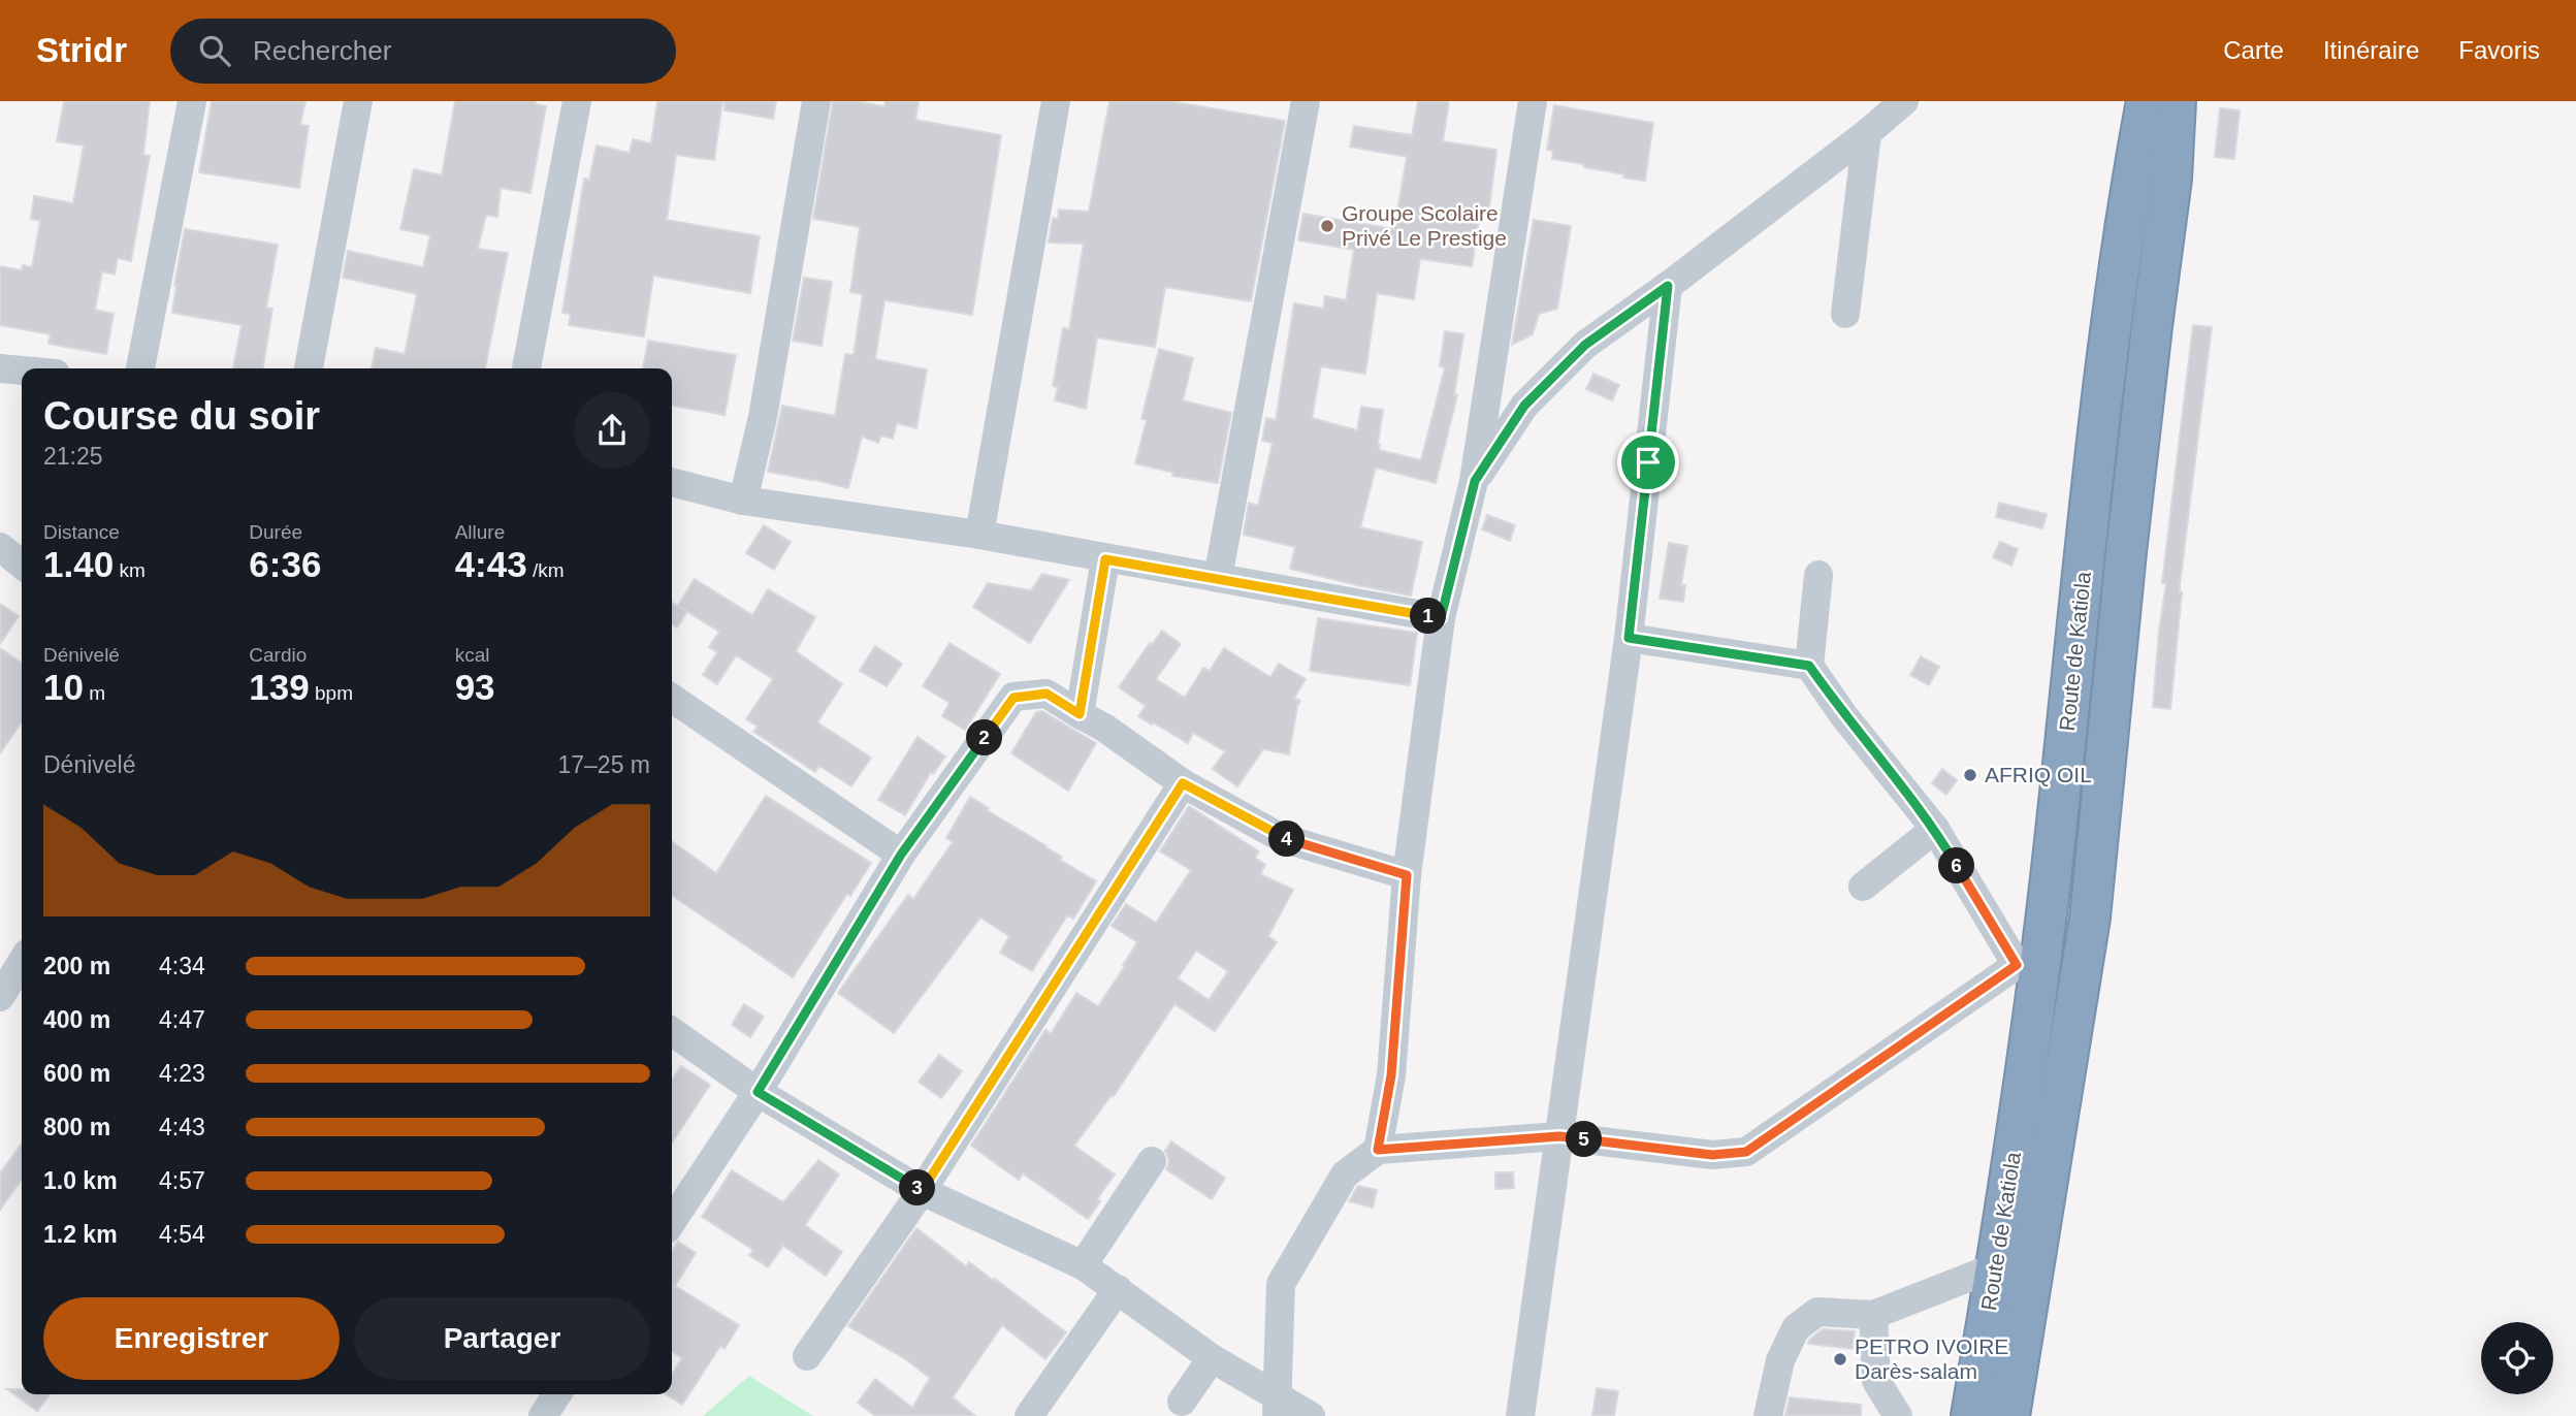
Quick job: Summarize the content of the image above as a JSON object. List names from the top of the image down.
{
  "streets": {
    "highway": ["Route de Katiola"]
  },
  "places": ["Groupe Scolaire Privé Le Prestige", "AFRIQ OIL", "PETRO IVOIRE Darès-salam"],
  "page": {
    "header": "Stridr",
    "search": "Rechercher",
    "nav": ["Carte", "Itinéraire", "Favoris"],
    "heading": ["Course du soir", "21:25"],
    "stats": [
      ["Distance", "1.40 km"],
      ["Durée", "6:36"],
      ["Allure", "4:43 /km"],
      ["Dénivelé", "10 m"],
      ["Cardio", "139 bpm"],
      ["kcal", "93"]
    ],
    "pins": [
      "1",
      "2",
      "4",
      "6",
      "5",
      "3"
    ],
    "chart": ["Dénivelé", "17–25 m"],
    "list": [
      {
        "name": "200 m",
        "note": "4:34"
      },
      {
        "name": "400 m",
        "note": "4:47"
      },
      {
        "name": "600 m",
        "note": "4:23"
      },
      {
        "name": "800 m",
        "note": "4:43"
      },
      {
        "name": "1.0 km",
        "note": "4:57"
      },
      {
        "name": "1.2 km",
        "note": "4:54"
      }
    ],
    "buttons": ["Enregistrer", "Partager"]
  }
}
